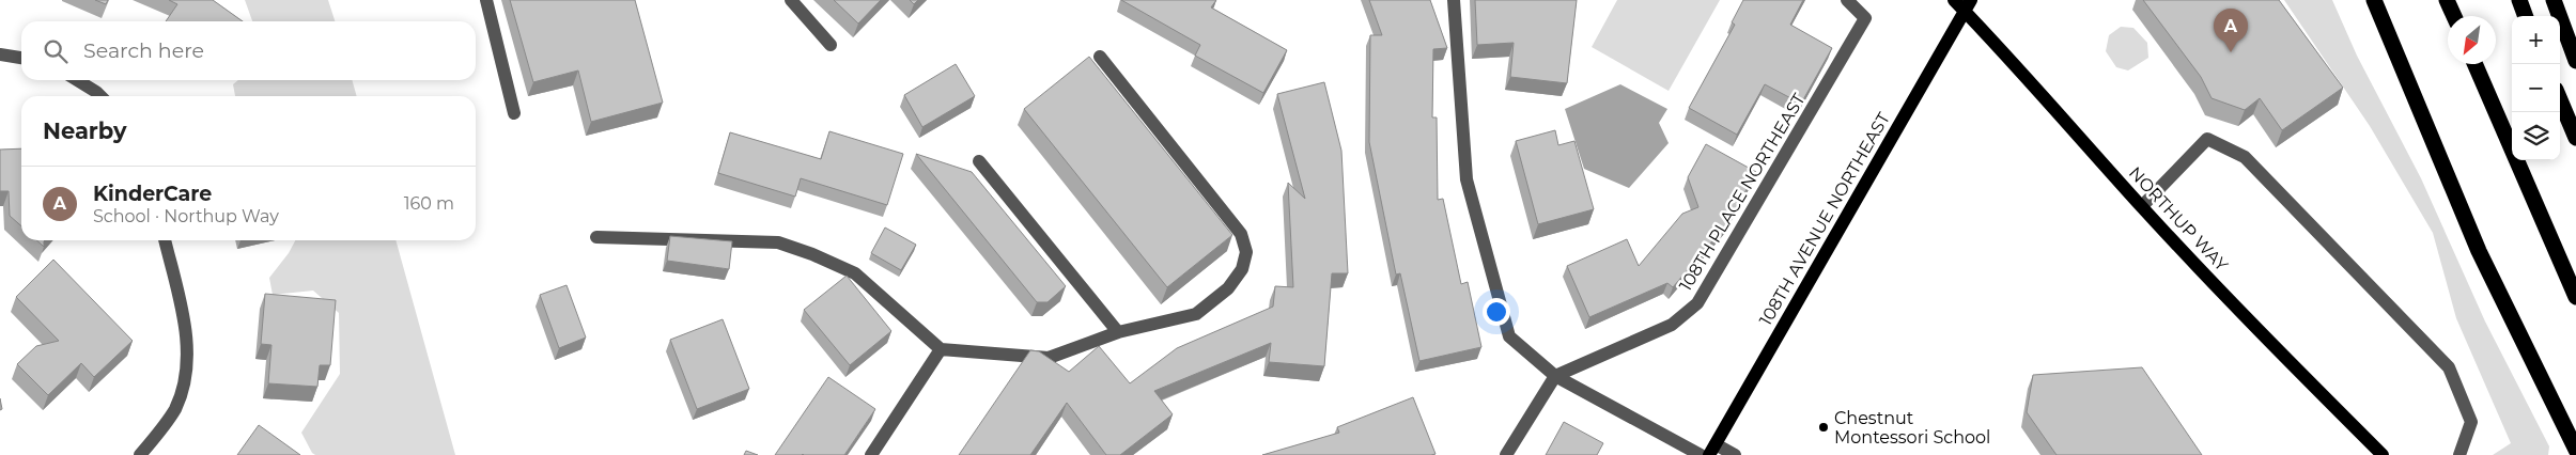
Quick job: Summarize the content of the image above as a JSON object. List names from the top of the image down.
{
  "streets": {
    "main road": ["108TH AVENUE NORTHEAST", "NORTHUP WAY"],
    "street": ["108TH PLACE NORTHEAST"]
  },
  "crossings": [
    ["108TH AVENUE NORTHEAST", "NORTHUP WAY"]
  ],
  "places": ["Chestnut Montessori School"],
  "north": "bottom left",
  "page": {
    "pins": "A",
    "map_buttons": ["+", "−"],
    "search": "Search here",
    "heading": "Nearby",
    "list": [
      {
        "mark": "A",
        "name": "KinderCare",
        "note": "School · Northup Way",
        "value": "160 m"
      }
    ]
  }
}
